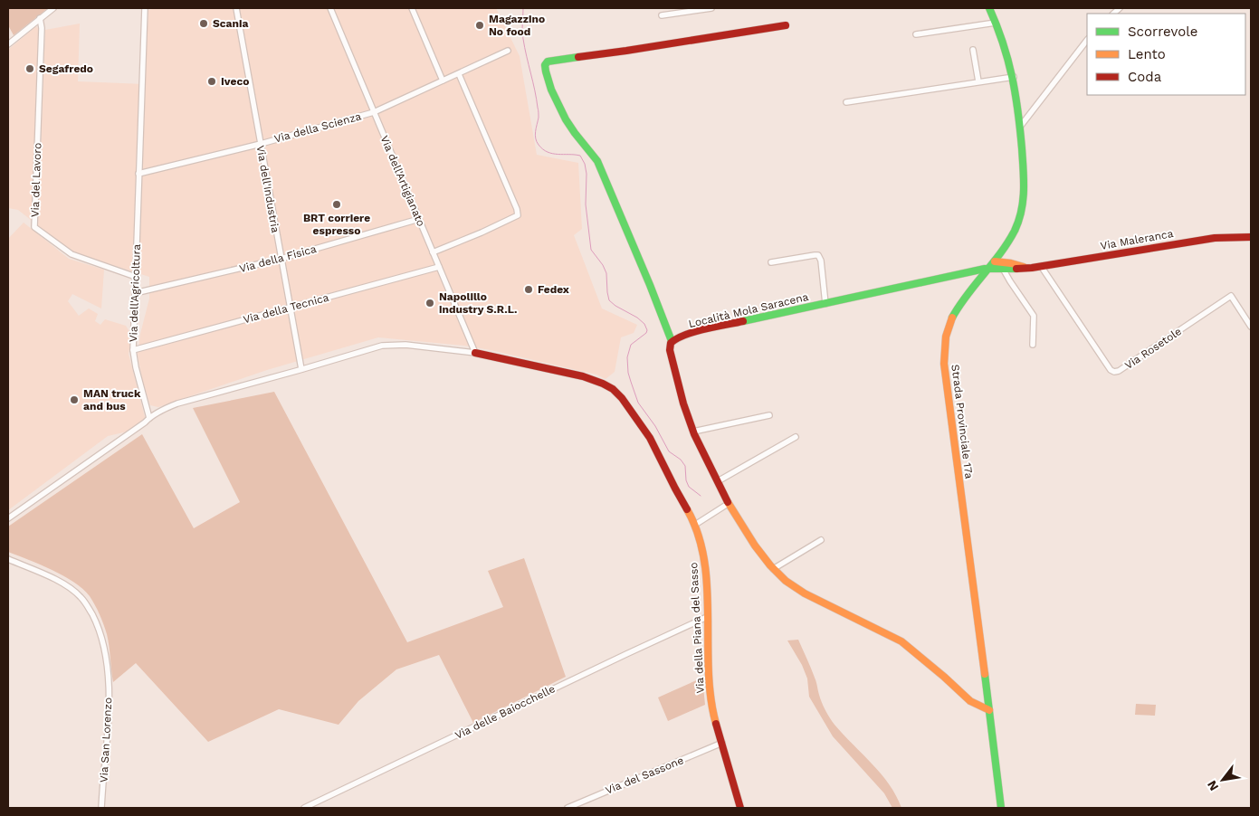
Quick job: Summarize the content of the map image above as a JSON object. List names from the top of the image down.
{
  "streets": {
    "street": [
      "Via della Scienza",
      "Via del Lavoro",
      "Via dell'Artigianato",
      "Via dell'Industria",
      "Via Maleranca",
      "Via della Fisica",
      "Via dell'Agricoltura",
      "Via della Tecnica",
      "Località Mola Saracena",
      "Via Rosetole",
      "Strada Provinciale 17a",
      "Via della Piana del Sasso",
      "Via delle Baiocchelle",
      "Via San Lorenzo",
      "Via del Sassone"
    ]
  },
  "crossings": [
    ["Via della Scienza", "Via dell'Artigianato"],
    ["Via della Scienza", "Via dell'Industria"],
    ["Via della Scienza", "Via dell'Agricoltura"],
    ["Via del Lavoro", "Via dell'Agricoltura"],
    ["Via dell'Artigianato", "Via della Fisica"],
    ["Via dell'Artigianato", "Via della Tecnica"],
    ["Via dell'Artigianato", "Via della Piana del Sasso"],
    ["Via dell'Industria", "Via della Fisica"],
    ["Via dell'Industria", "Via della Tecnica"],
    ["Via Maleranca", "Località Mola Saracena"],
    ["Via Maleranca", "Via Rosetole"],
    ["Via della Fisica", "Via dell'Agricoltura"],
    ["Via dell'Agricoltura", "Via della Tecnica"],
    ["Località Mola Saracena", "Strada Provinciale 17a"],
    ["Via della Piana del Sasso", "Via delle Baiocchelle"],
    ["Via della Piana del Sasso", "Via del Sassone"]
  ],
  "places": [
    "Scania",
    "Magazzino No food",
    "Segafredo",
    "Iveco",
    "BRT corriere espresso",
    "Fedex",
    "Napolillo industry S.R.L.",
    "MAN truck and bus"
  ],
  "legend": ["Scorrevole", "Lento", "Coda"],
  "north": "bottom left"
}
